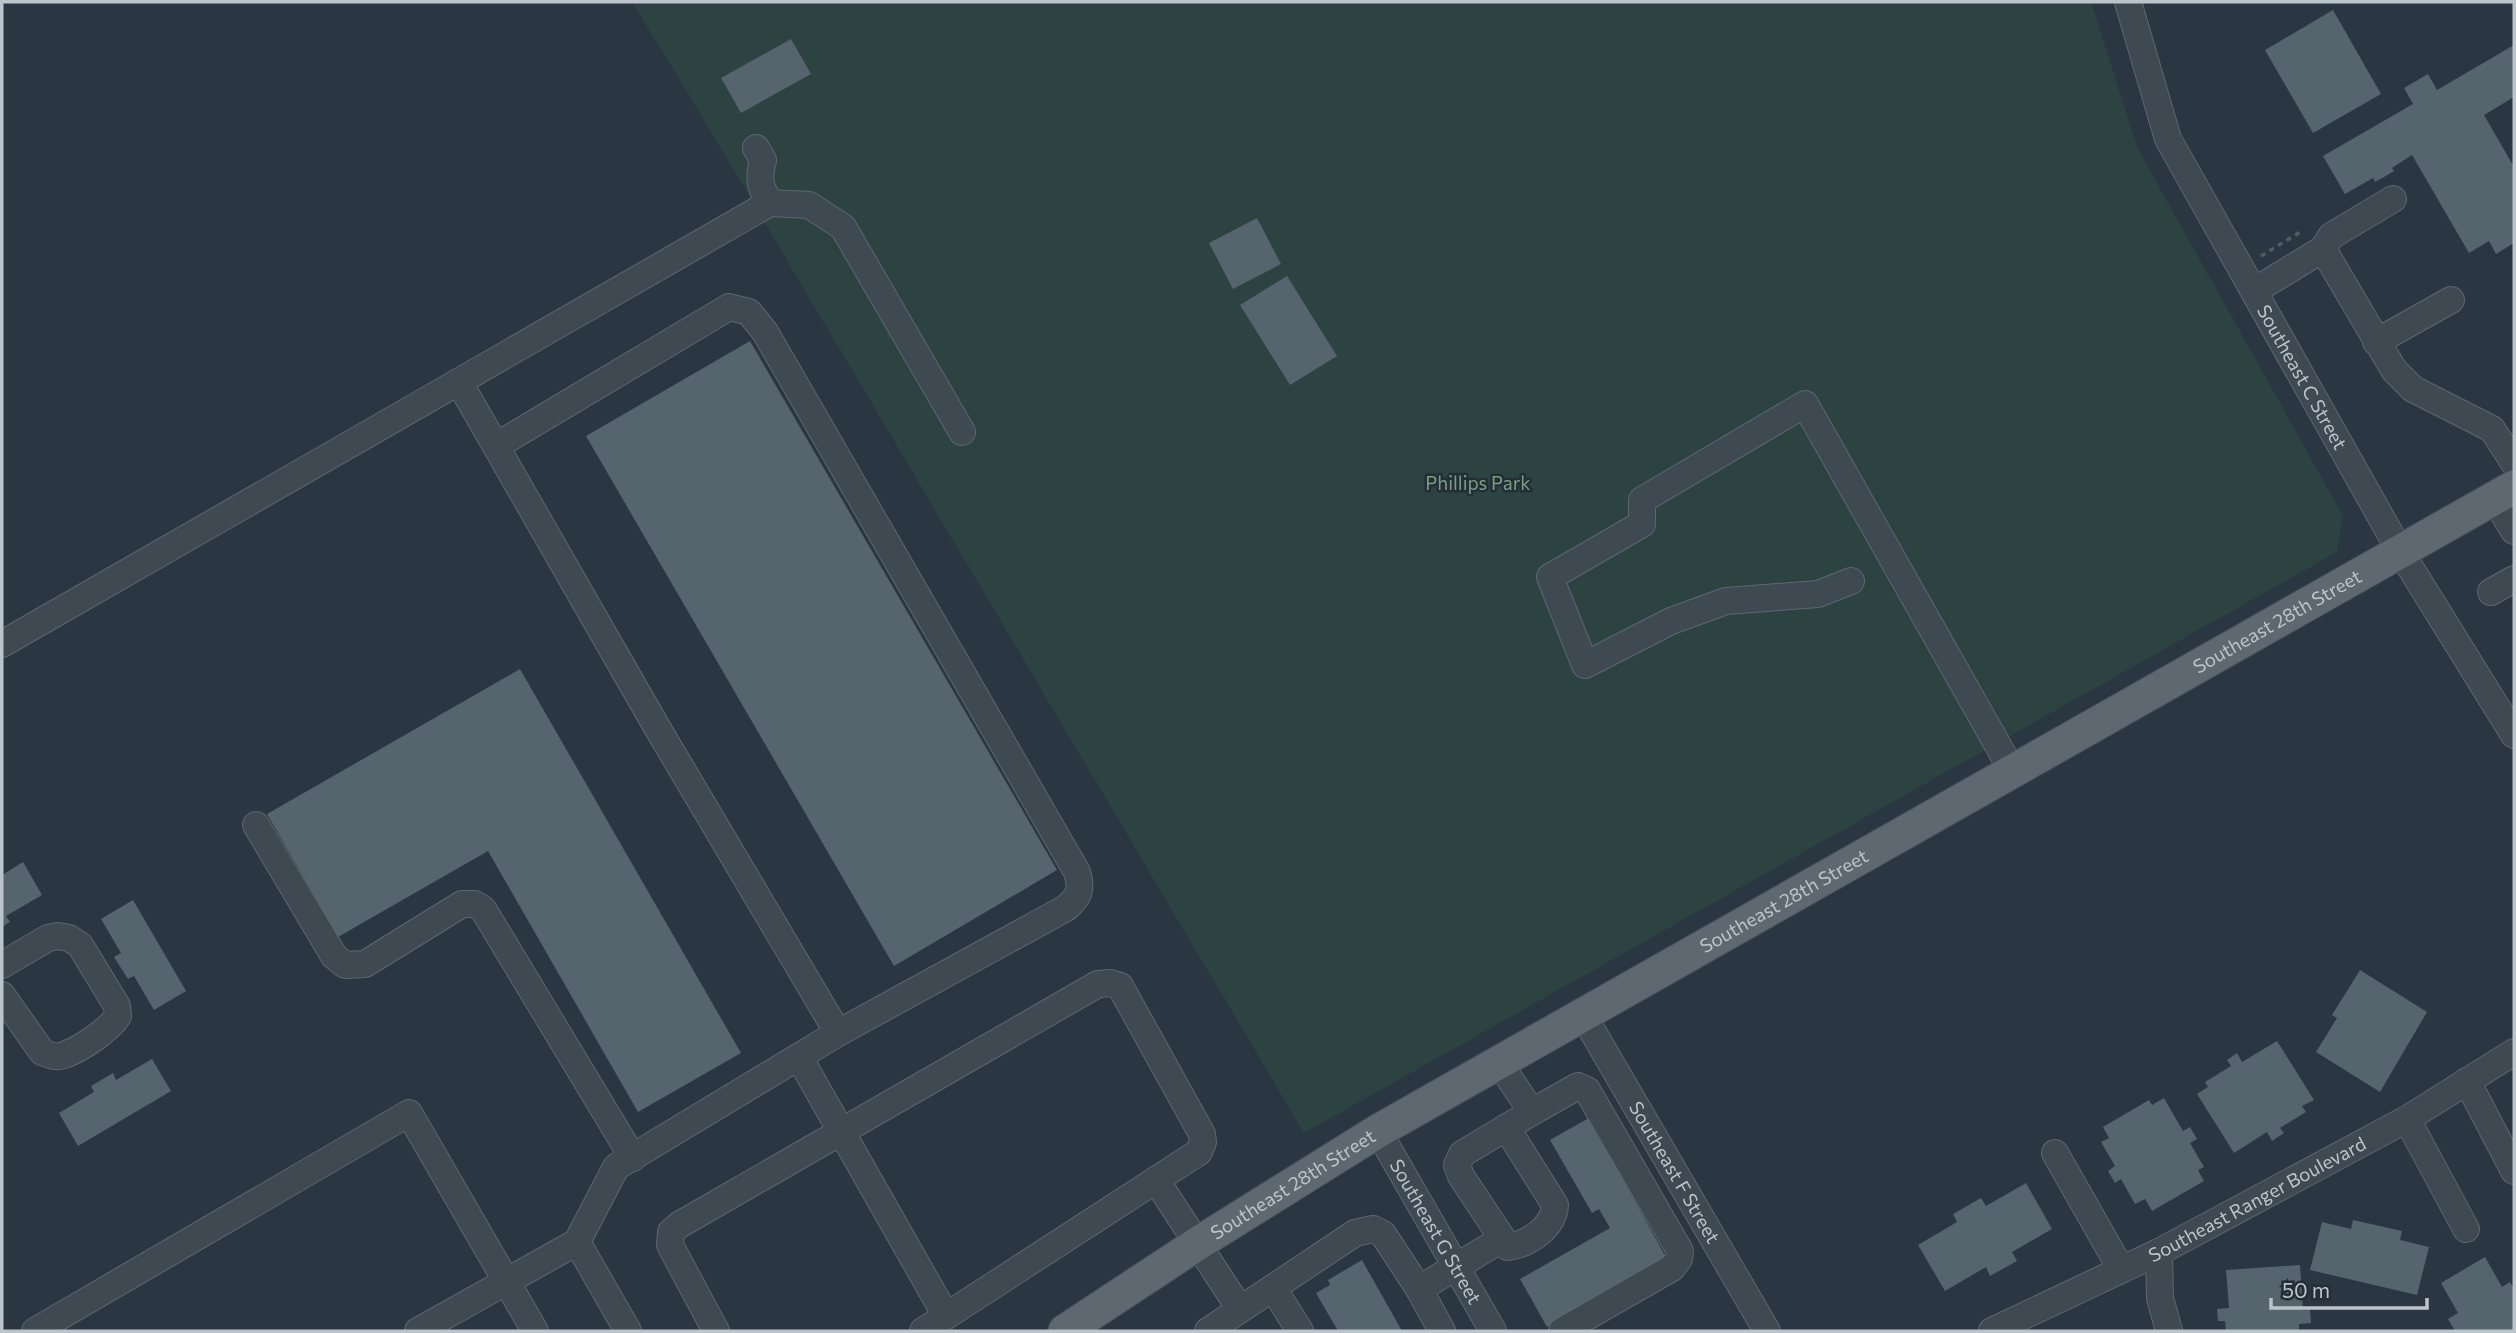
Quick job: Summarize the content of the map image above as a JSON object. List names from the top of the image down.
{
  "streets": {
    "main road": ["Southeast 28th Street"],
    "street": [
      "Southeast C Street",
      "Southeast F Street",
      "Southeast Ranger Boulevard",
      "Southeast G Street"
    ]
  },
  "crossings": [
    ["Southeast C Street", "Southeast 28th Street"],
    ["Southeast 28th Street", "Southeast F Street"],
    ["Southeast 28th Street", "Southeast G Street"]
  ],
  "parks": ["Phillips Park"],
  "scale_bar": "50 m"
}
